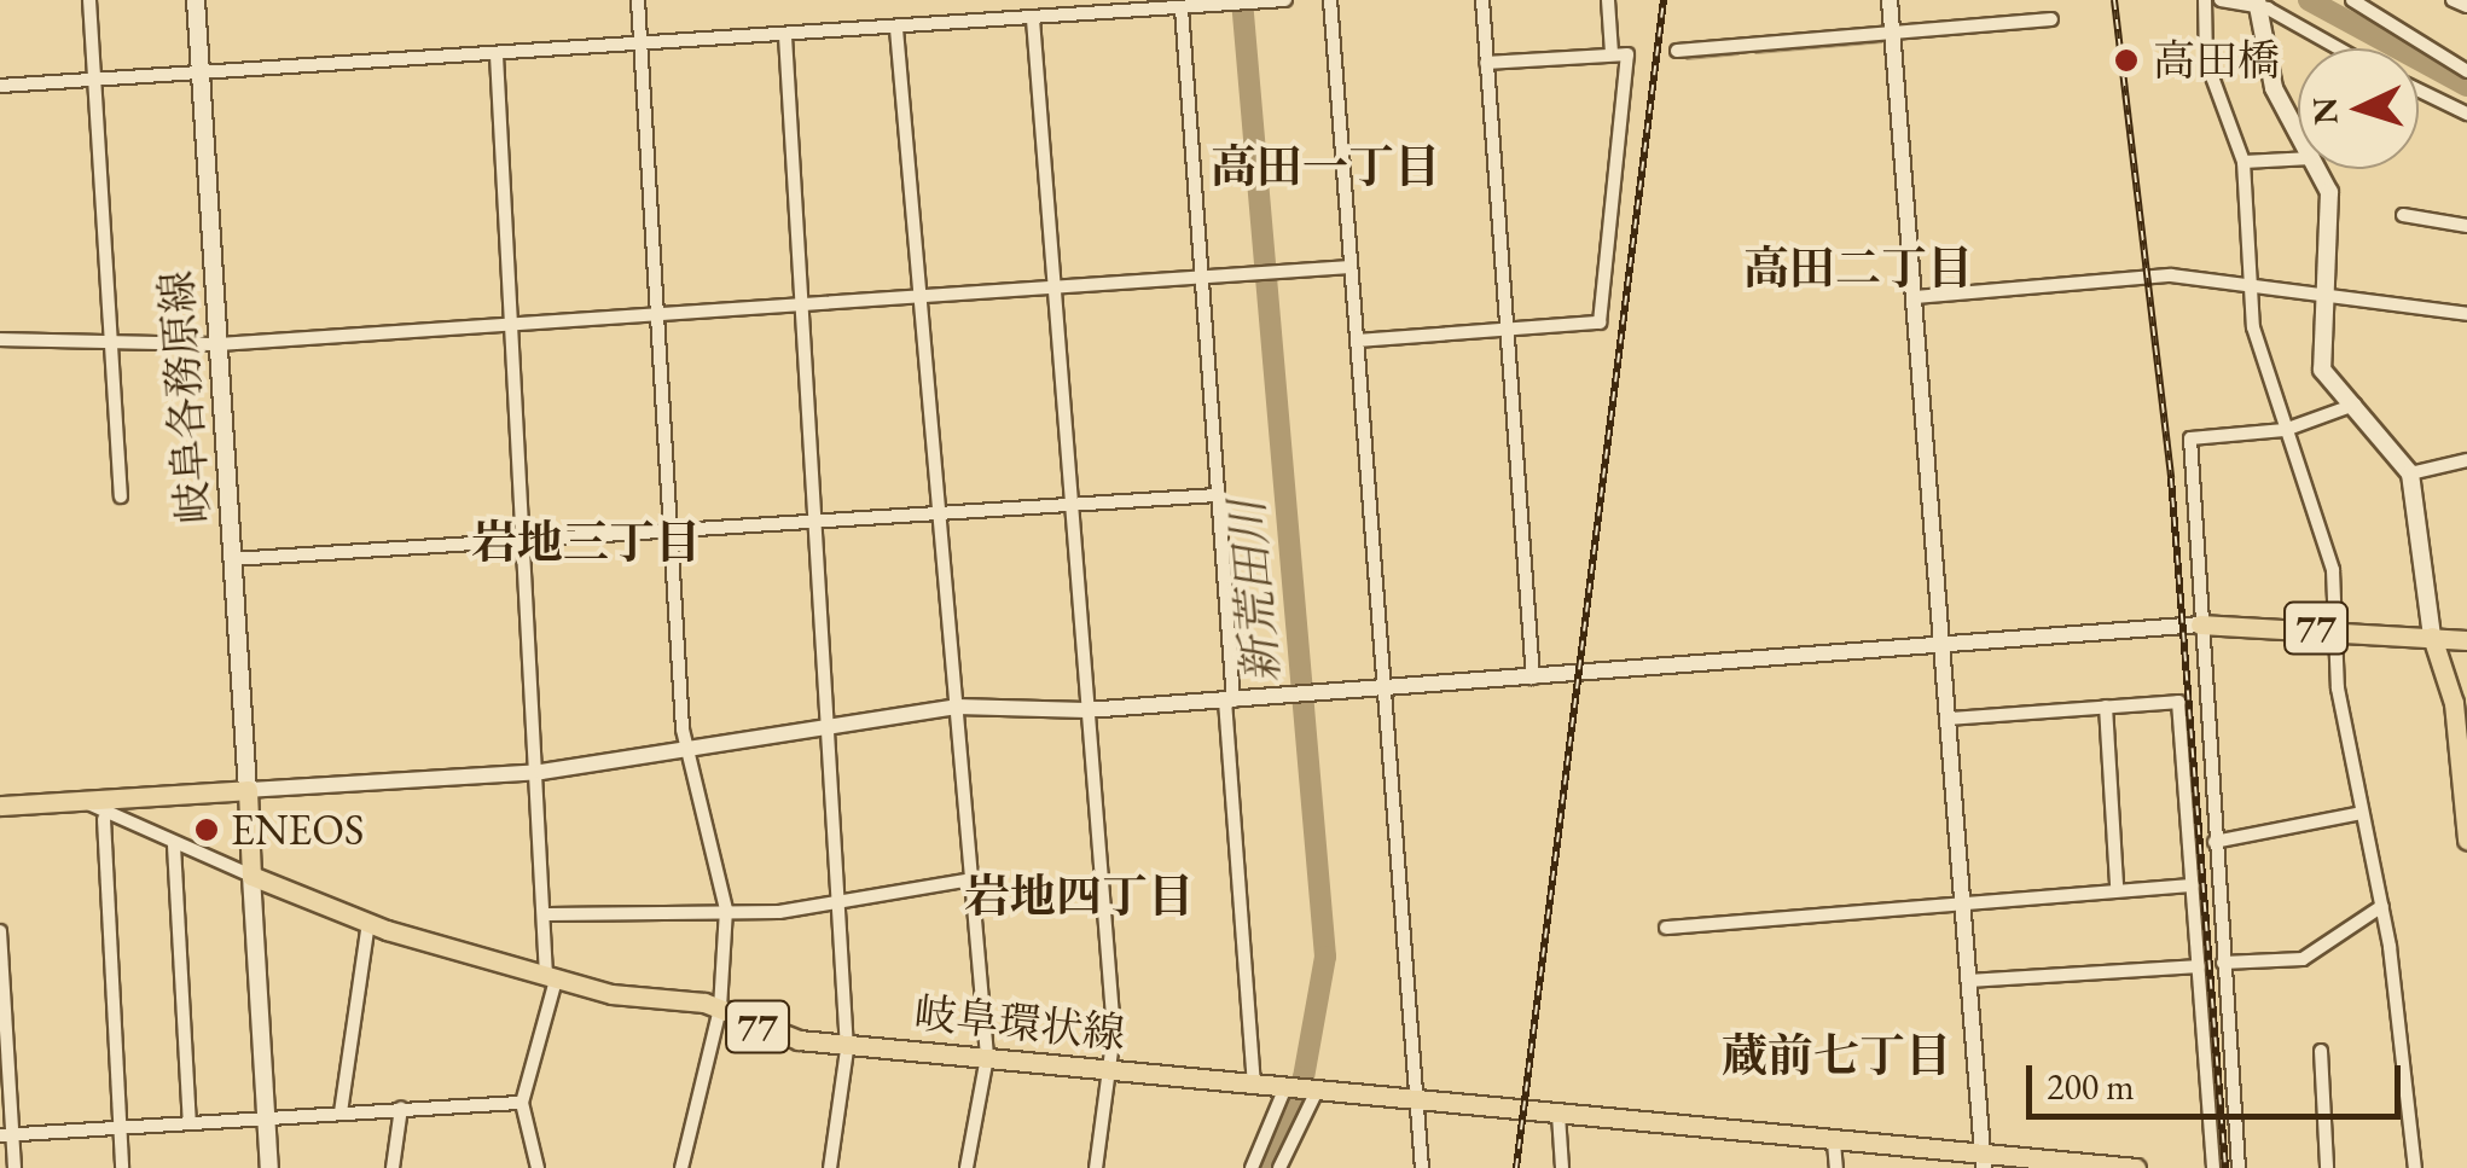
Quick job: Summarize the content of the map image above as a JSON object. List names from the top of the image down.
{
  "streets": {
    "main road": ["岐阜各務原線", "77", "岐阜環状線"]
  },
  "districts": [
    "高田一丁目",
    "高田二丁目",
    "岩地三丁目",
    "岩地四丁目",
    "蔵前七丁目"
  ],
  "water": ["新荒田川"],
  "places": ["高田橋", "ENEOS"],
  "scale_bar": "200 m",
  "north": "left"
}
